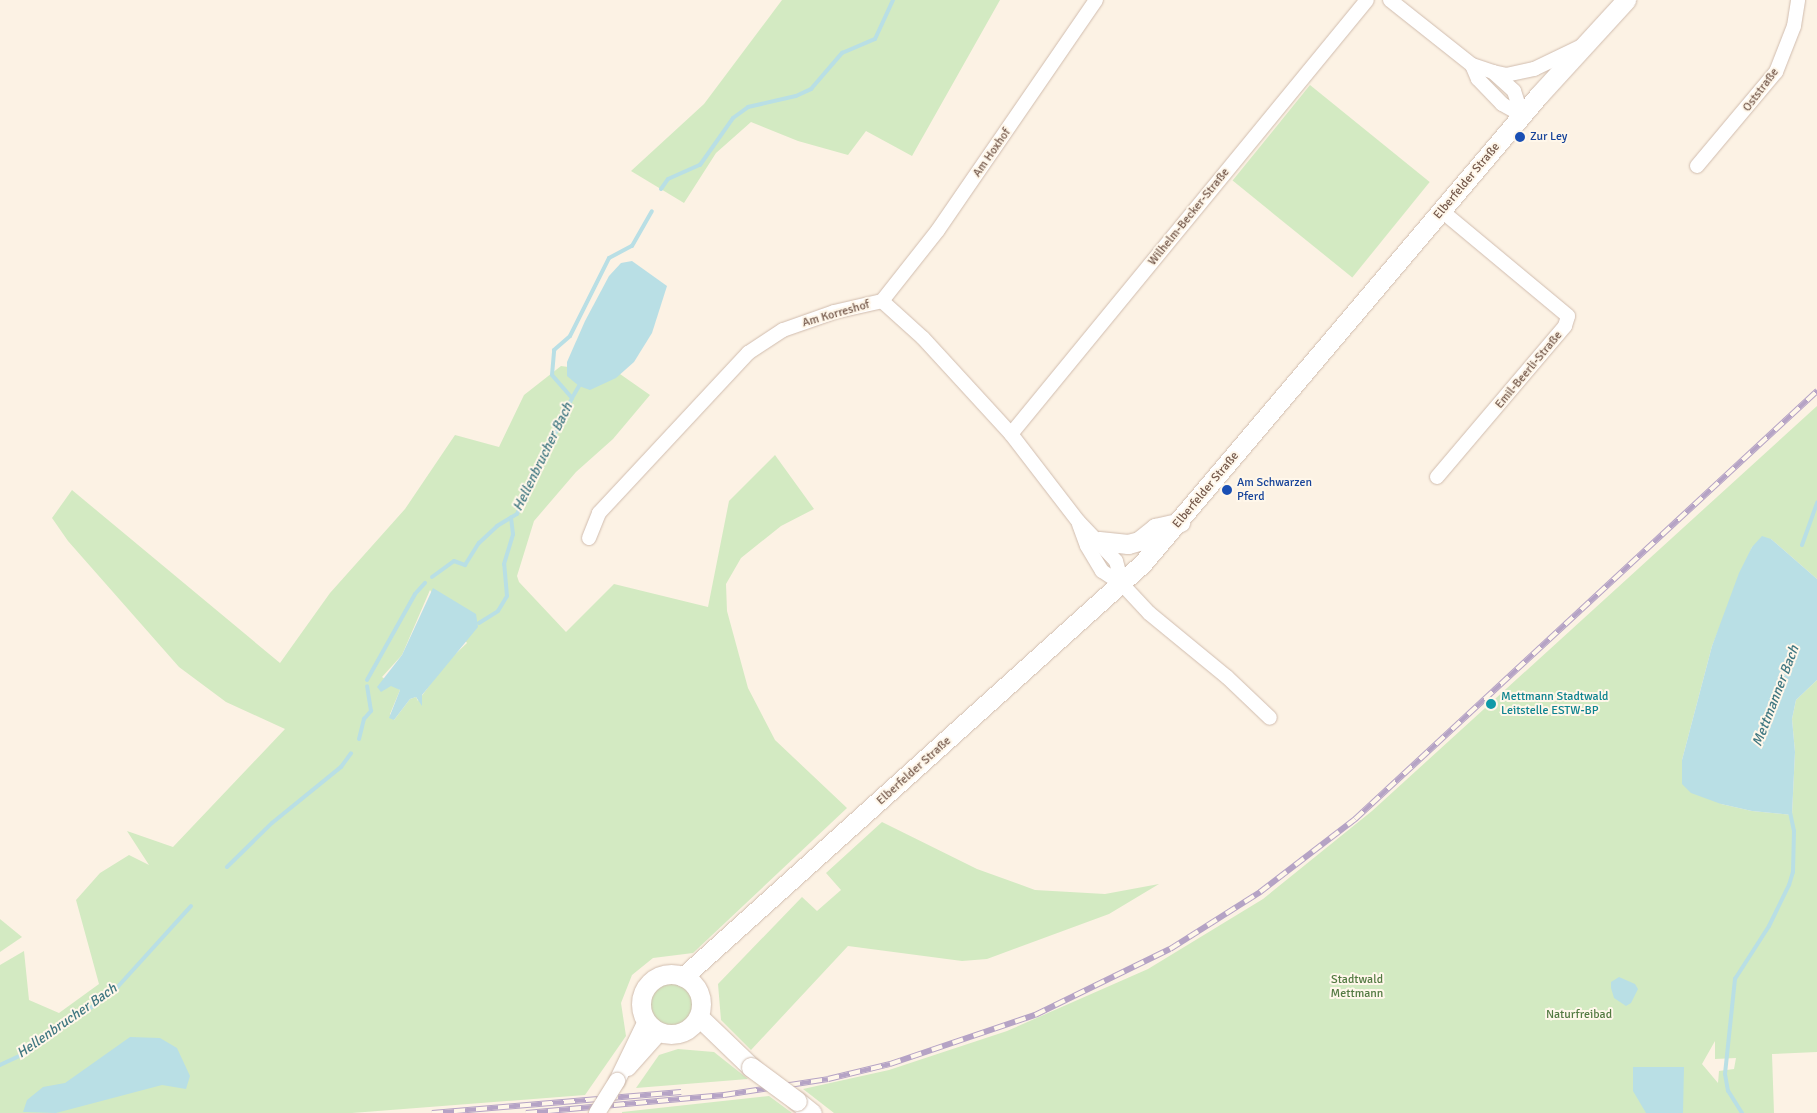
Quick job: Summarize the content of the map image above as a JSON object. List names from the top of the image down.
{
  "streets": {
    "main road": ["Elberfelder Straße"],
    "street": [
      "Oststraße",
      "Am Hoxhof",
      "Wilhelm-Becker-Straße",
      "Am Korreshof",
      "Emil-Beerli-Straße"
    ]
  },
  "crossings": [
    ["Am Hoxhof", "Am Korreshof"],
    ["Elberfelder Straße", "Am Korreshof"],
    ["Elberfelder Straße", "Emil-Beerli-Straße"],
    ["Wilhelm-Becker-Straße", "Am Korreshof"]
  ],
  "water": ["Hellenbrucher Bach", "Mettmanner Bach"],
  "parks": ["Stadtwald Mettmann", "Naturfreibad"],
  "places": ["Zur Ley", "Am Schwarzen Pferd", "Mettmann Stadtwald Leitstelle ESTW-BP"]
}
